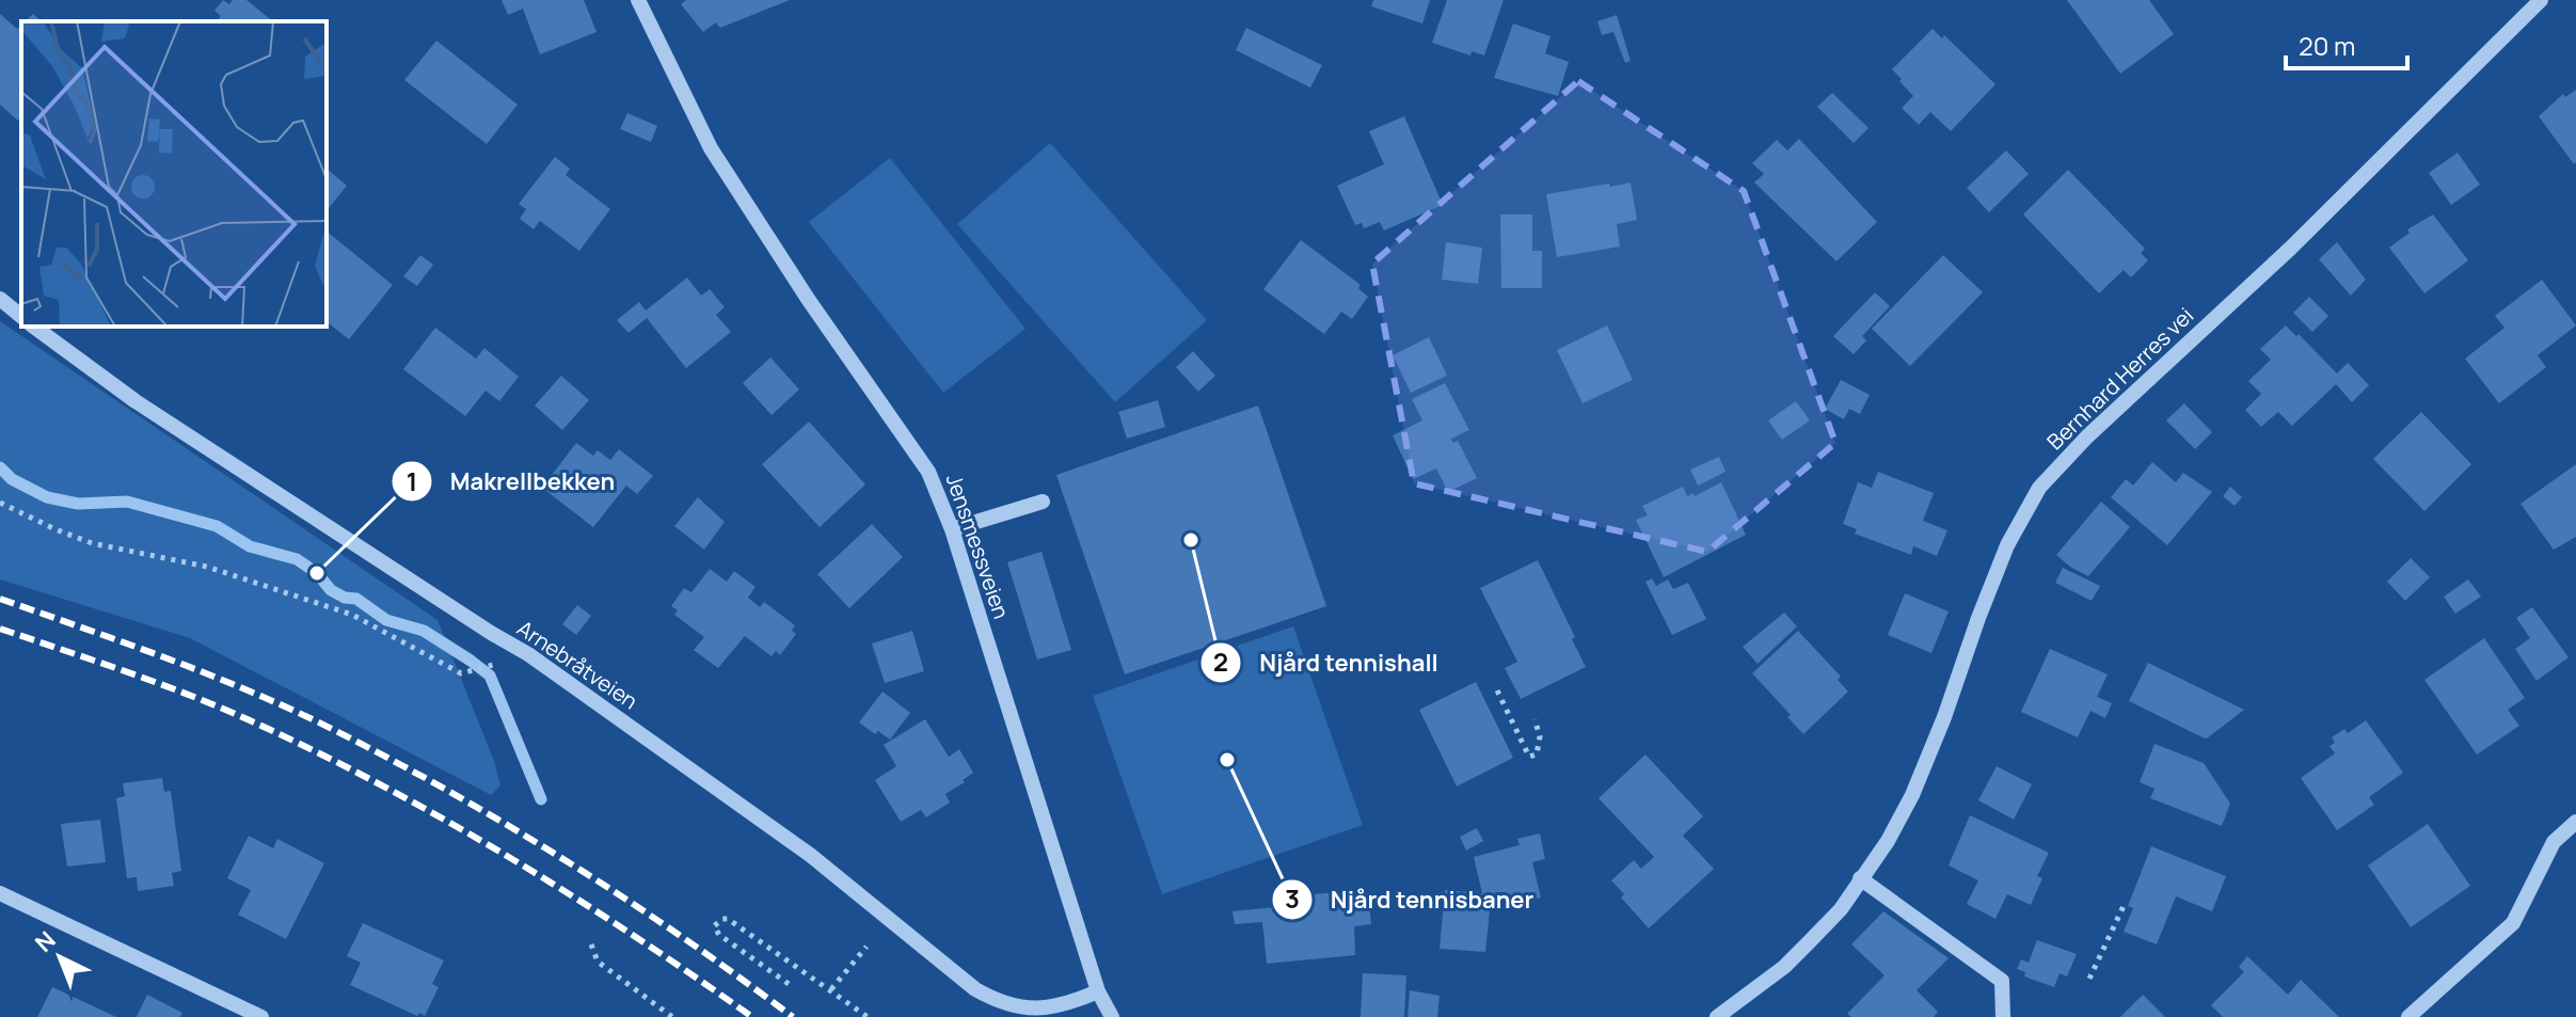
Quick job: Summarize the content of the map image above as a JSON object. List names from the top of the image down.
{
  "streets": {
    "street": ["Bernhard Herres vei", "Jensmessveien", "Arnebråtveien"]
  },
  "crossings": [
    ["Jensmessveien", "Arnebråtveien"]
  ],
  "places": ["Njård tennishall", "Makrellbekken", "Njård tennisbaner"],
  "scale_bar": "20 m",
  "north": "top left"
}
